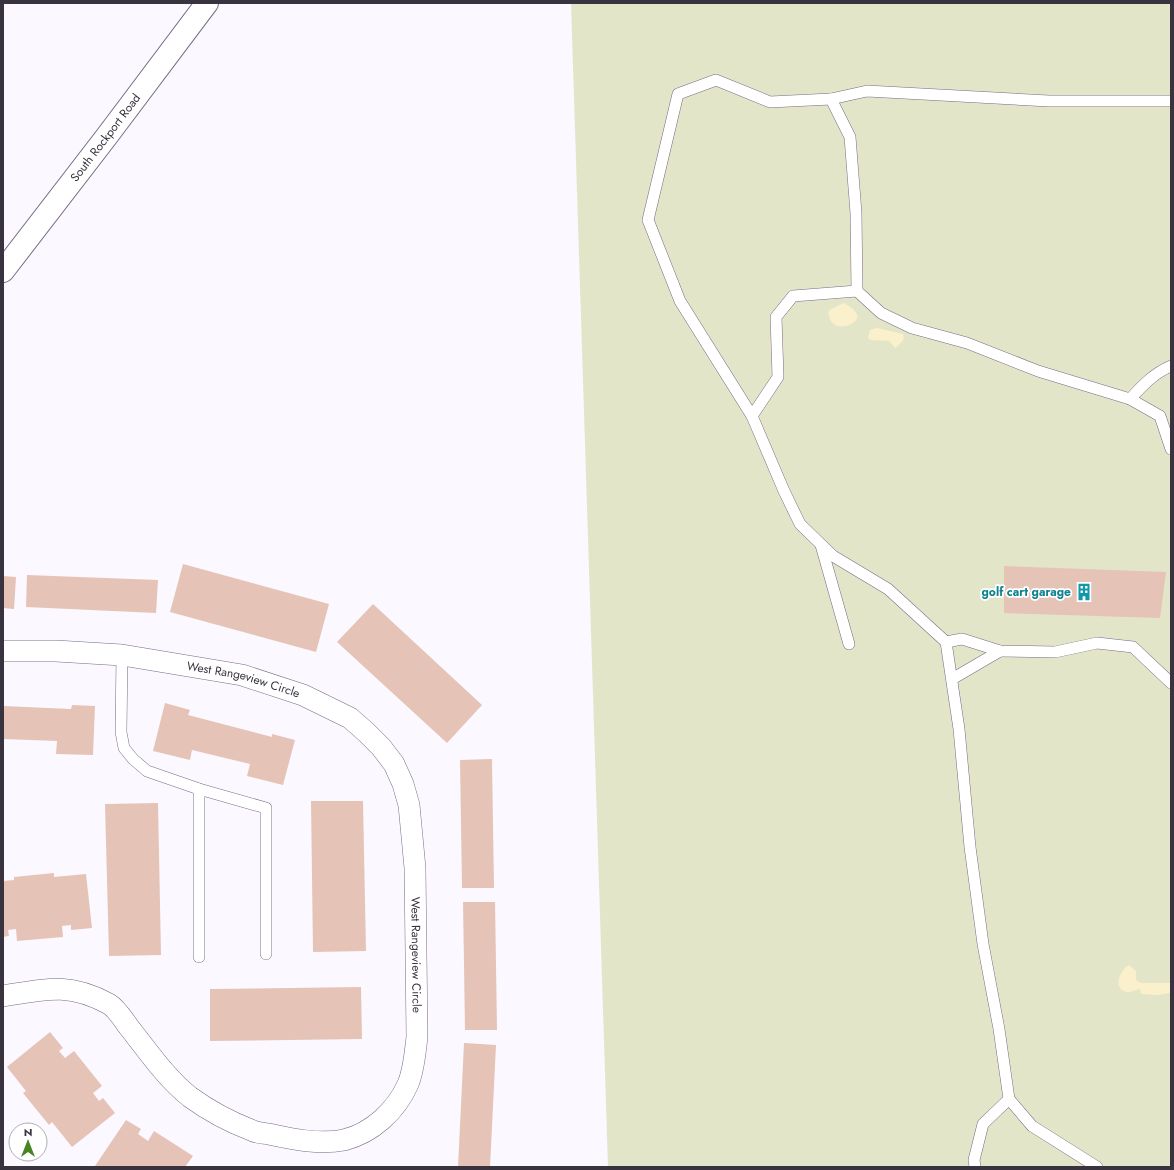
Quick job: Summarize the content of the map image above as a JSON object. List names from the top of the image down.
{
  "streets": {
    "street": ["South Rockport Road", "West Rangeview Circle"]
  },
  "places": {
    "building": ["golf cart garage"]
  },
  "north": "top"
}
